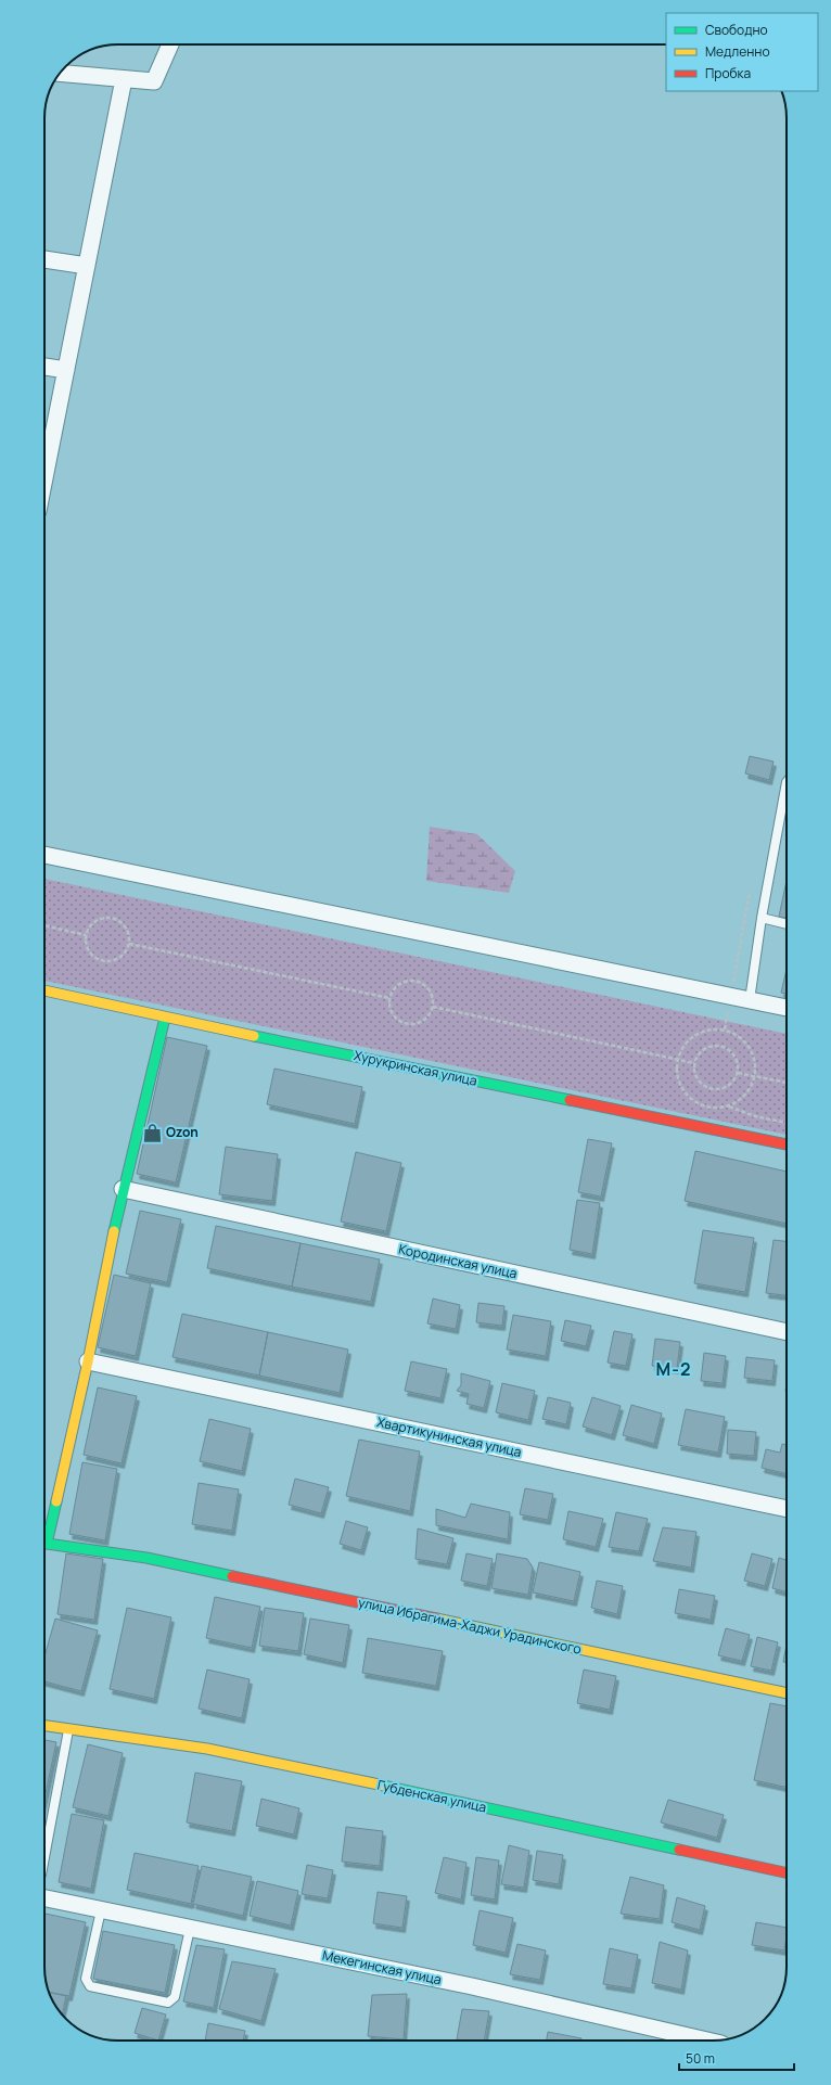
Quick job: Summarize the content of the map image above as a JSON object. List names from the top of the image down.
{
  "streets": {
    "street": [
      "Хурукринская улица",
      "Кородинская улица",
      "Хвартикунинская улица",
      "улица Ибрагима-Хаджи Урадинского",
      "Губденская улица",
      "Мекегинская улица"
    ]
  },
  "crossings": [
    ["Хвартикунинская улица", "улица Ибрагима-Хаджи Урадинского"]
  ],
  "districts": ["М-2"],
  "places": {
    "shop": ["Ozon"]
  },
  "legend": ["Свободно", "Медленно", "Пробка"],
  "scale_bar": "50 m"
}
